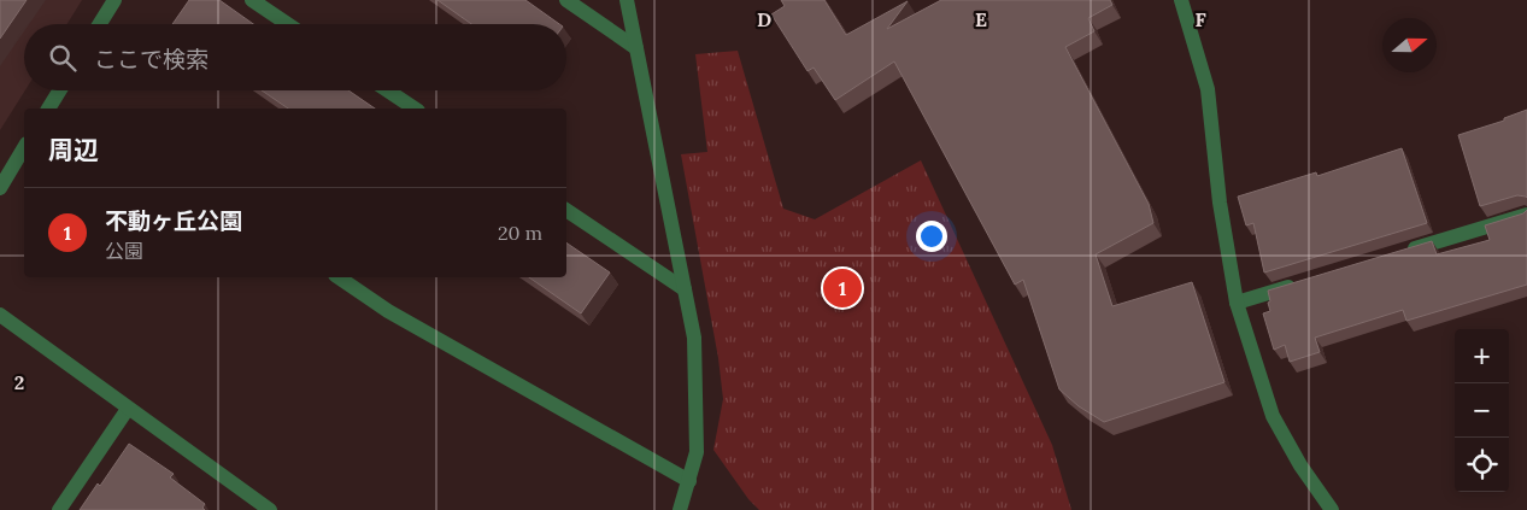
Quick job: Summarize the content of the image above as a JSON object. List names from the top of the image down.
{
  "north": "right",
  "page": {
    "search": "ここで検索",
    "heading": "周辺",
    "list": [
      {
        "mark": "1",
        "name": "不動ヶ丘公園",
        "note": "公園",
        "value": "20 m"
      }
    ],
    "pins": "1",
    "map_buttons": ["+", "−"]
  },
  "grid": {
    "columns": ["D", "E", "F"],
    "rows": ["2"]
  }
}
